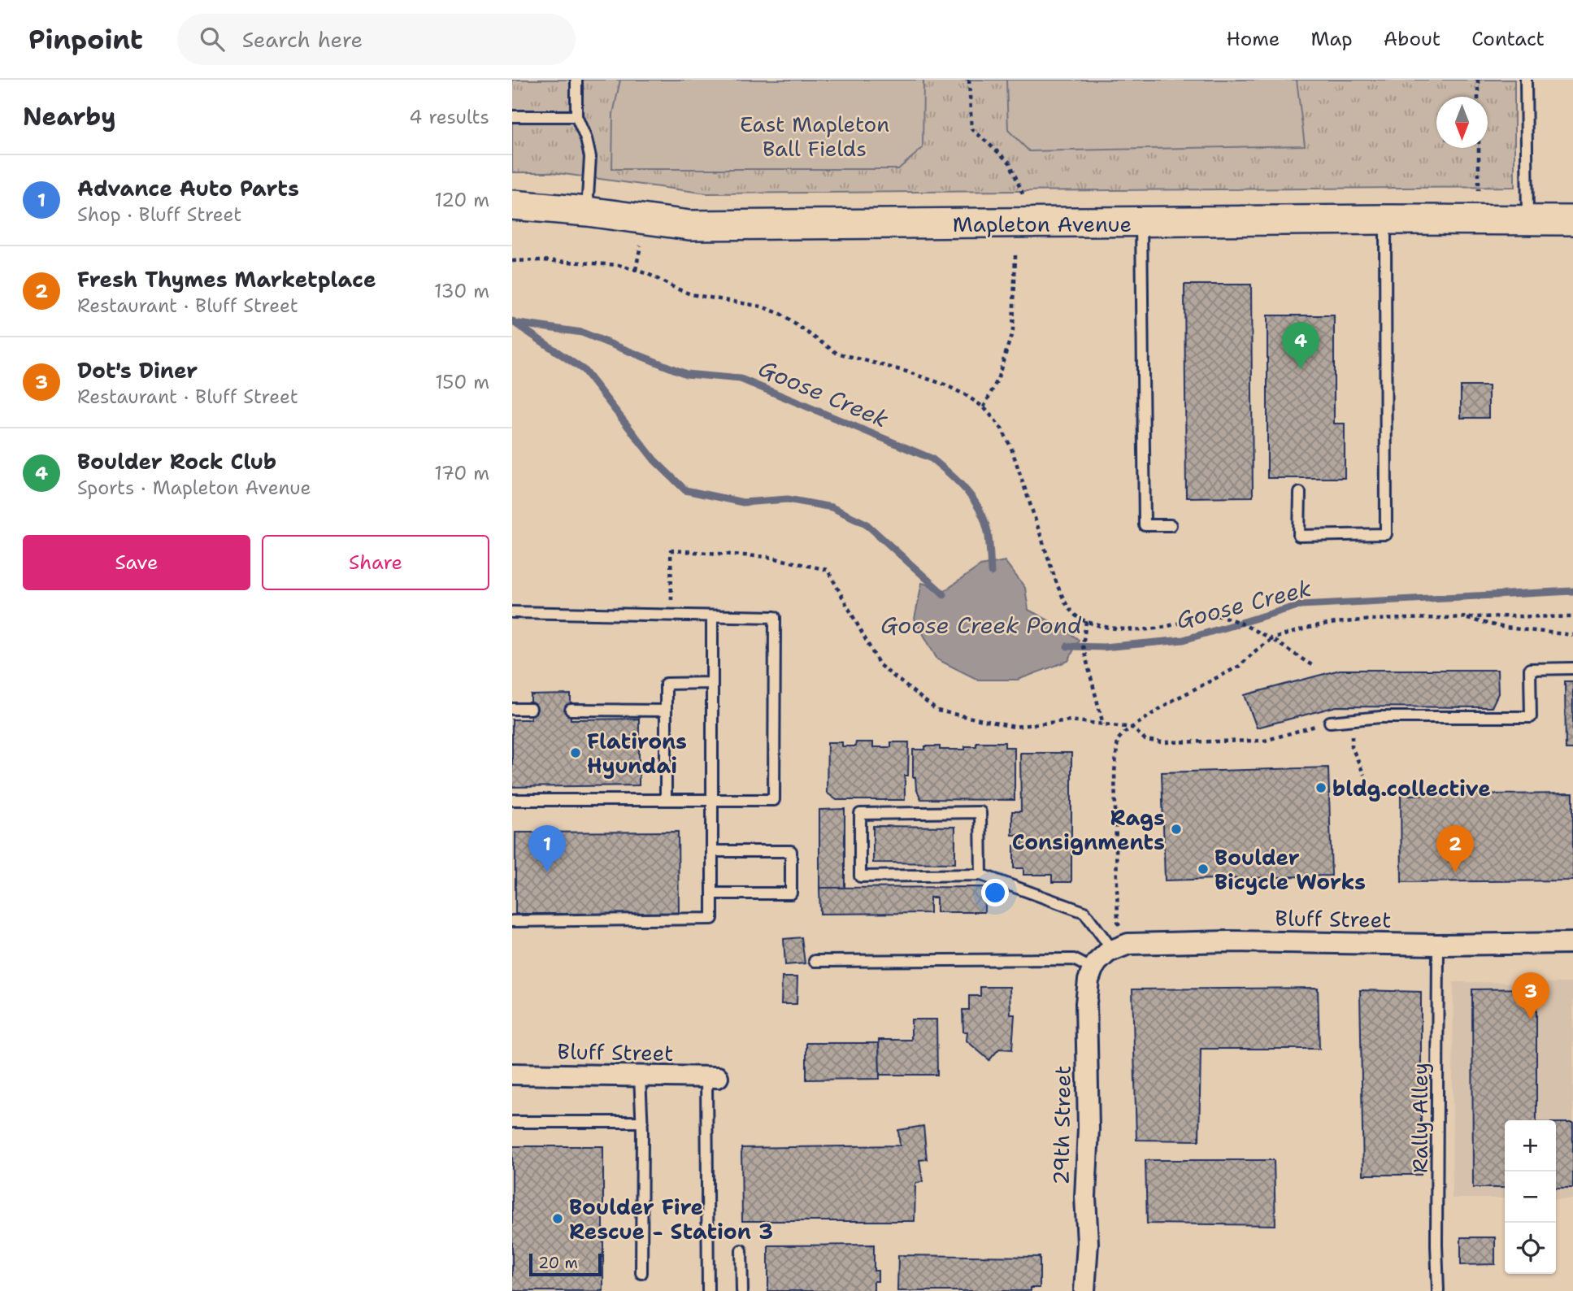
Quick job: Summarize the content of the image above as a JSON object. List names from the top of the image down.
{
  "streets": {
    "street": ["Mapleton Avenue", "Bluff Street", "29th Street"],
    "lane": ["Rally Alley"]
  },
  "crossings": [
    ["Bluff Street", "Rally Alley"],
    ["Bluff Street", "29th Street"]
  ],
  "water": ["Goose Creek", "Goose Creek Pond"],
  "parks": ["East Mapleton Ball Fields"],
  "places": [
    "Flatirons Hyundai",
    "bldg.collective",
    "Rags Consignments",
    "Boulder Bicycle Works",
    "Boulder Fire Rescue - Station 3"
  ],
  "scale_bar": "20 m",
  "north": "bottom",
  "page": {
    "header": "Pinpoint",
    "search": "Search here",
    "nav": [
      "Home",
      "Map",
      "About",
      "Contact"
    ],
    "heading": ["Nearby", "4 results"],
    "list": [
      {
        "mark": "1",
        "name": "Advance Auto Parts",
        "note": "Shop · Bluff Street",
        "value": "120 m"
      },
      {
        "mark": "2",
        "name": "Fresh Thymes Marketplace",
        "note": "Restaurant · Bluff Street",
        "value": "130 m"
      },
      {
        "mark": "3",
        "name": "Dot's Diner",
        "note": "Restaurant · Bluff Street",
        "value": "150 m"
      },
      {
        "mark": "4",
        "name": "Boulder Rock Club",
        "note": "Sports · Mapleton Avenue",
        "value": "170 m"
      }
    ],
    "pins": [
      "4",
      "1",
      "2",
      "3"
    ],
    "buttons": ["Save", "Share"],
    "map_buttons": ["+", "−"],
    "scale": "20 m"
  }
}
